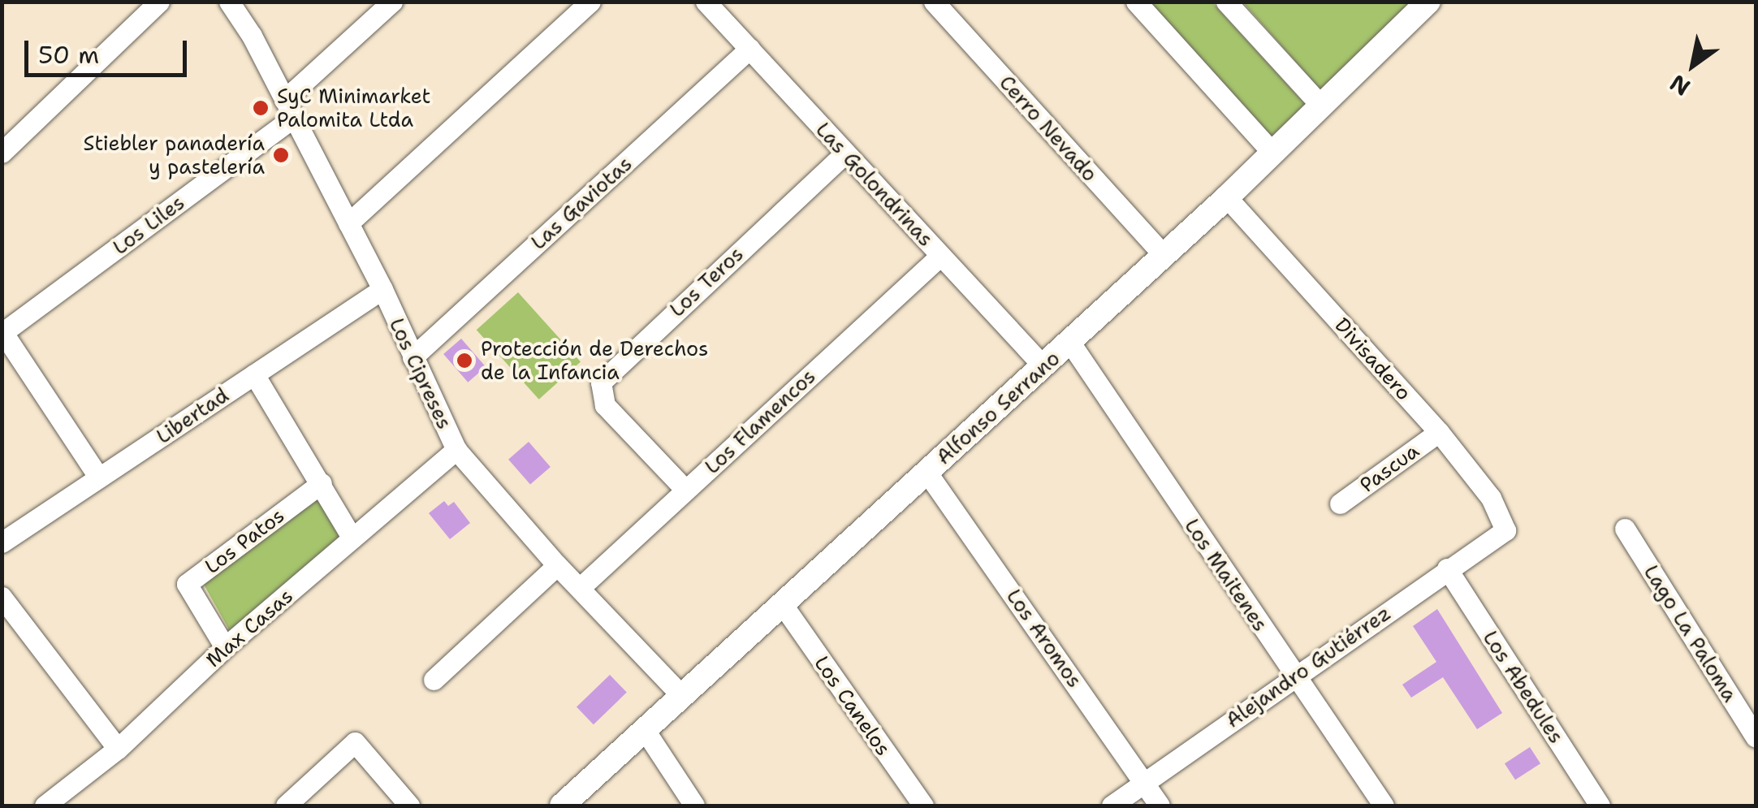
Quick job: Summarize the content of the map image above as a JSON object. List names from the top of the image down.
{
  "streets": {
    "street": [
      "Cerro Nevado",
      "Las Golondrinas",
      "Las Gaviotas",
      "Los Liles",
      "Los Teros",
      "Divisadero",
      "Los Cipreses",
      "Alfonso Serrano",
      "Libertad",
      "Los Flamencos",
      "Pascua",
      "Los Patos",
      "Los Maitenes",
      "Max Casas",
      "Lago La Paloma",
      "Los Aromos",
      "Alejandro Gutiérrez",
      "Los Abedules",
      "Los Canelos"
    ]
  },
  "crossings": [
    ["Cerro Nevado", "Alfonso Serrano"],
    ["Las Golondrinas", "Las Gaviotas"],
    ["Las Golondrinas", "Los Teros"],
    ["Las Golondrinas", "Alfonso Serrano"],
    ["Las Golondrinas", "Los Flamencos"],
    ["Las Gaviotas", "Los Cipreses"],
    ["Los Liles", "Los Cipreses"],
    ["Los Teros", "Los Flamencos"],
    ["Divisadero", "Alfonso Serrano"],
    ["Divisadero", "Pascua"],
    ["Divisadero", "Alejandro Gutiérrez"],
    ["Los Cipreses", "Alfonso Serrano"],
    ["Los Cipreses", "Libertad"],
    ["Los Cipreses", "Los Flamencos"],
    ["Los Cipreses", "Max Casas"],
    ["Alfonso Serrano", "Los Maitenes"],
    ["Alfonso Serrano", "Los Aromos"],
    ["Alfonso Serrano", "Los Canelos"],
    ["Los Patos", "Max Casas"],
    ["Los Maitenes", "Alejandro Gutiérrez"],
    ["Los Aromos", "Alejandro Gutiérrez"],
    ["Alejandro Gutiérrez", "Los Abedules"]
  ],
  "places": ["SyC Minimarket Palomita Ltda", "Stiebler panadería y pastelería", "Protección de Derechos de la Infancia"],
  "scale_bar": "50 m",
  "north": "bottom left"
}
